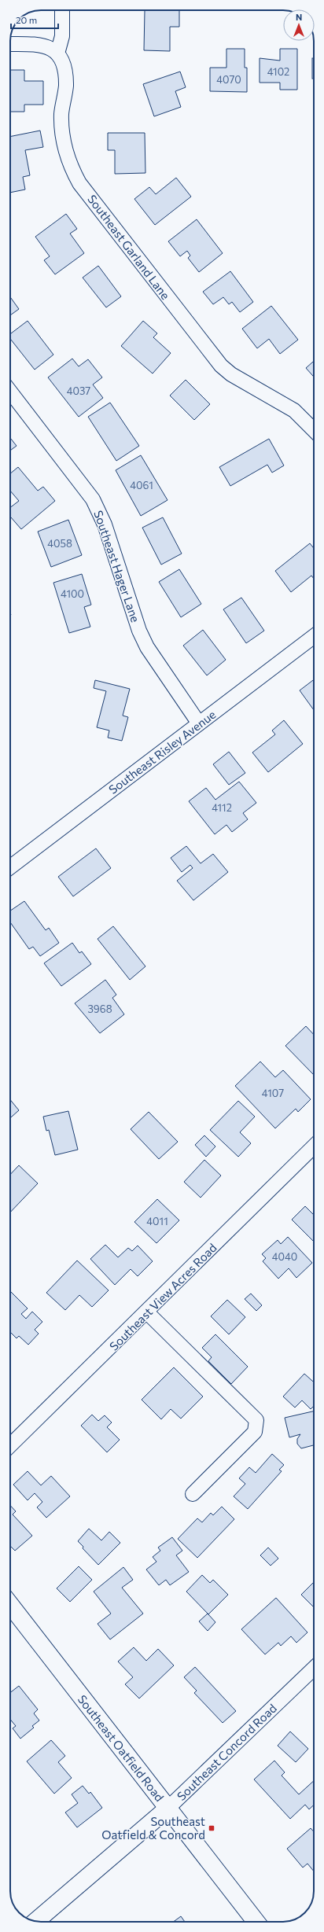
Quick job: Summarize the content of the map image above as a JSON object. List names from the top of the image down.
{
  "streets": {
    "main road": ["Southeast Oatfield Road", "Southeast Concord Road"],
    "street": [
      "Southeast Garland Lane",
      "Southeast Hager Lane",
      "Southeast Risley Avenue",
      "Southeast View Acres Road"
    ]
  },
  "crossings": [
    ["Southeast Hager Lane", "Southeast Risley Avenue"],
    ["Southeast Oatfield Road", "Southeast Concord Road"]
  ],
  "places": {
    "transit": ["Southeast Oatfield & Concord"]
  },
  "house_numbers": [
    "4102",
    "4070",
    "4037",
    "4061",
    "4058",
    "4100",
    "4112",
    "3968",
    "4107",
    "4011",
    "4040"
  ],
  "scale_bar": "20 m",
  "north": "top"
}
